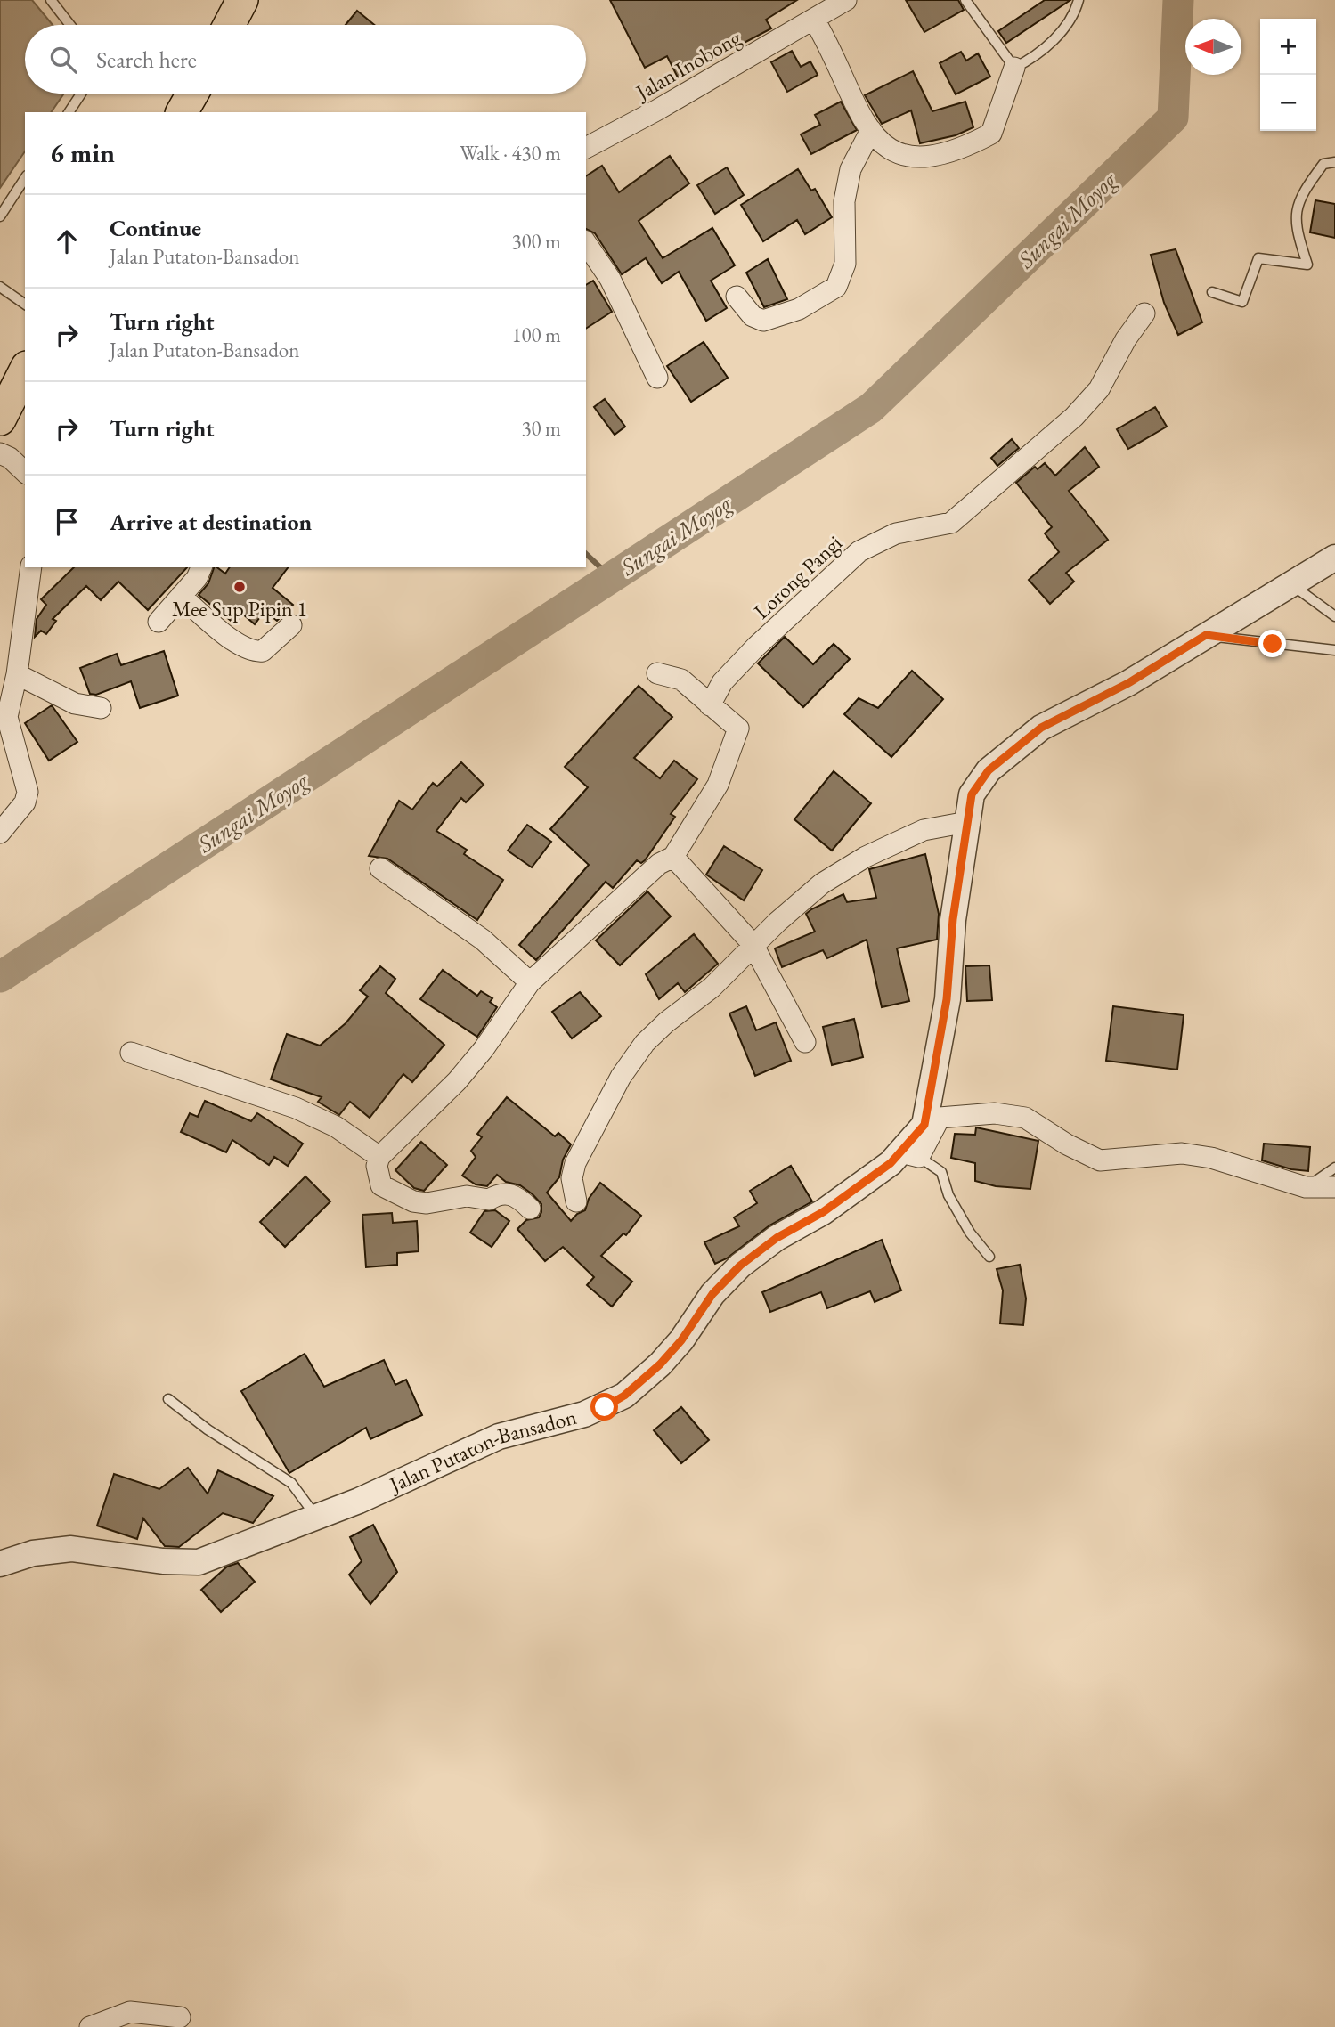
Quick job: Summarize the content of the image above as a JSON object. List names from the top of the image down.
{
  "streets": {
    "street": ["Jalan Inobong", "Lorong Pangi", "Jalan Putaton-Bansadon"]
  },
  "water": ["Sungai Moyog"],
  "places": ["Mee Sup Pipin 1"],
  "north": "left",
  "page": {
    "map_buttons": ["+", "−"],
    "search": "Search here",
    "heading": ["6 min", "Walk · 430 m"],
    "list": [
      ["Continue", "Jalan Putaton-Bansadon", "300 m"],
      ["Turn right", "Jalan Putaton-Bansadon", "100 m"],
      ["Turn right", "30 m"],
      "Arrive at destination"
    ]
  }
}
